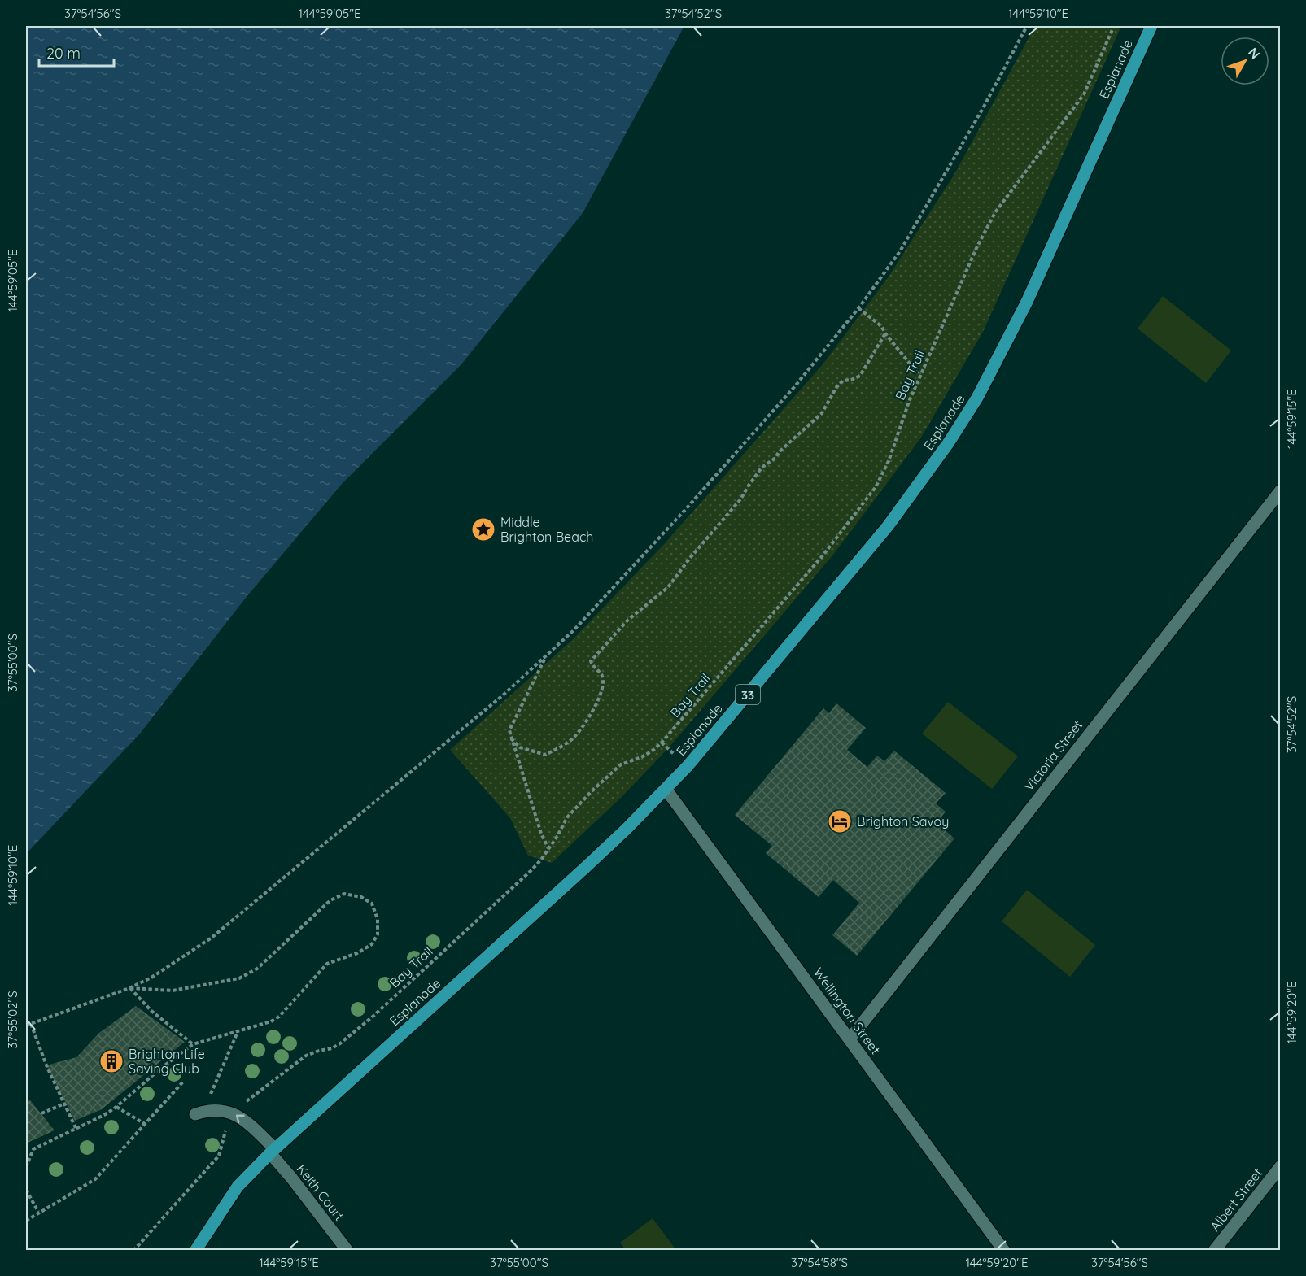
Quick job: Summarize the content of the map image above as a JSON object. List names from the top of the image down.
{
  "streets": {
    "main road": ["Esplanade", "33"],
    "street": [
      "Victoria Street",
      "Wellington Street",
      "Keith Court",
      "Albert Street"
    ],
    "path": ["Bay Trail"]
  },
  "crossings": [
    ["Esplanade", "Wellington Street"],
    ["Esplanade", "Keith Court"],
    ["Bay Trail", "Keith Court"],
    ["Victoria Street", "Wellington Street"]
  ],
  "places": {
    "place": ["Middle Brighton Beach"],
    "hotel": ["Brighton Savoy"],
    "building": ["Brighton Life Saving Club"]
  },
  "scale_bar": "20 m",
  "north": "top right",
  "coordinates": [
    "37°54'56\"S",
    "144°59'05\"E",
    "37°54'52\"S",
    "144°59'10\"E",
    "144°59'15\"E",
    "37°55'00\"S",
    "144°59'20\"E",
    "37°55'02\"S",
    "37°54'58\"S"
  ]
}
